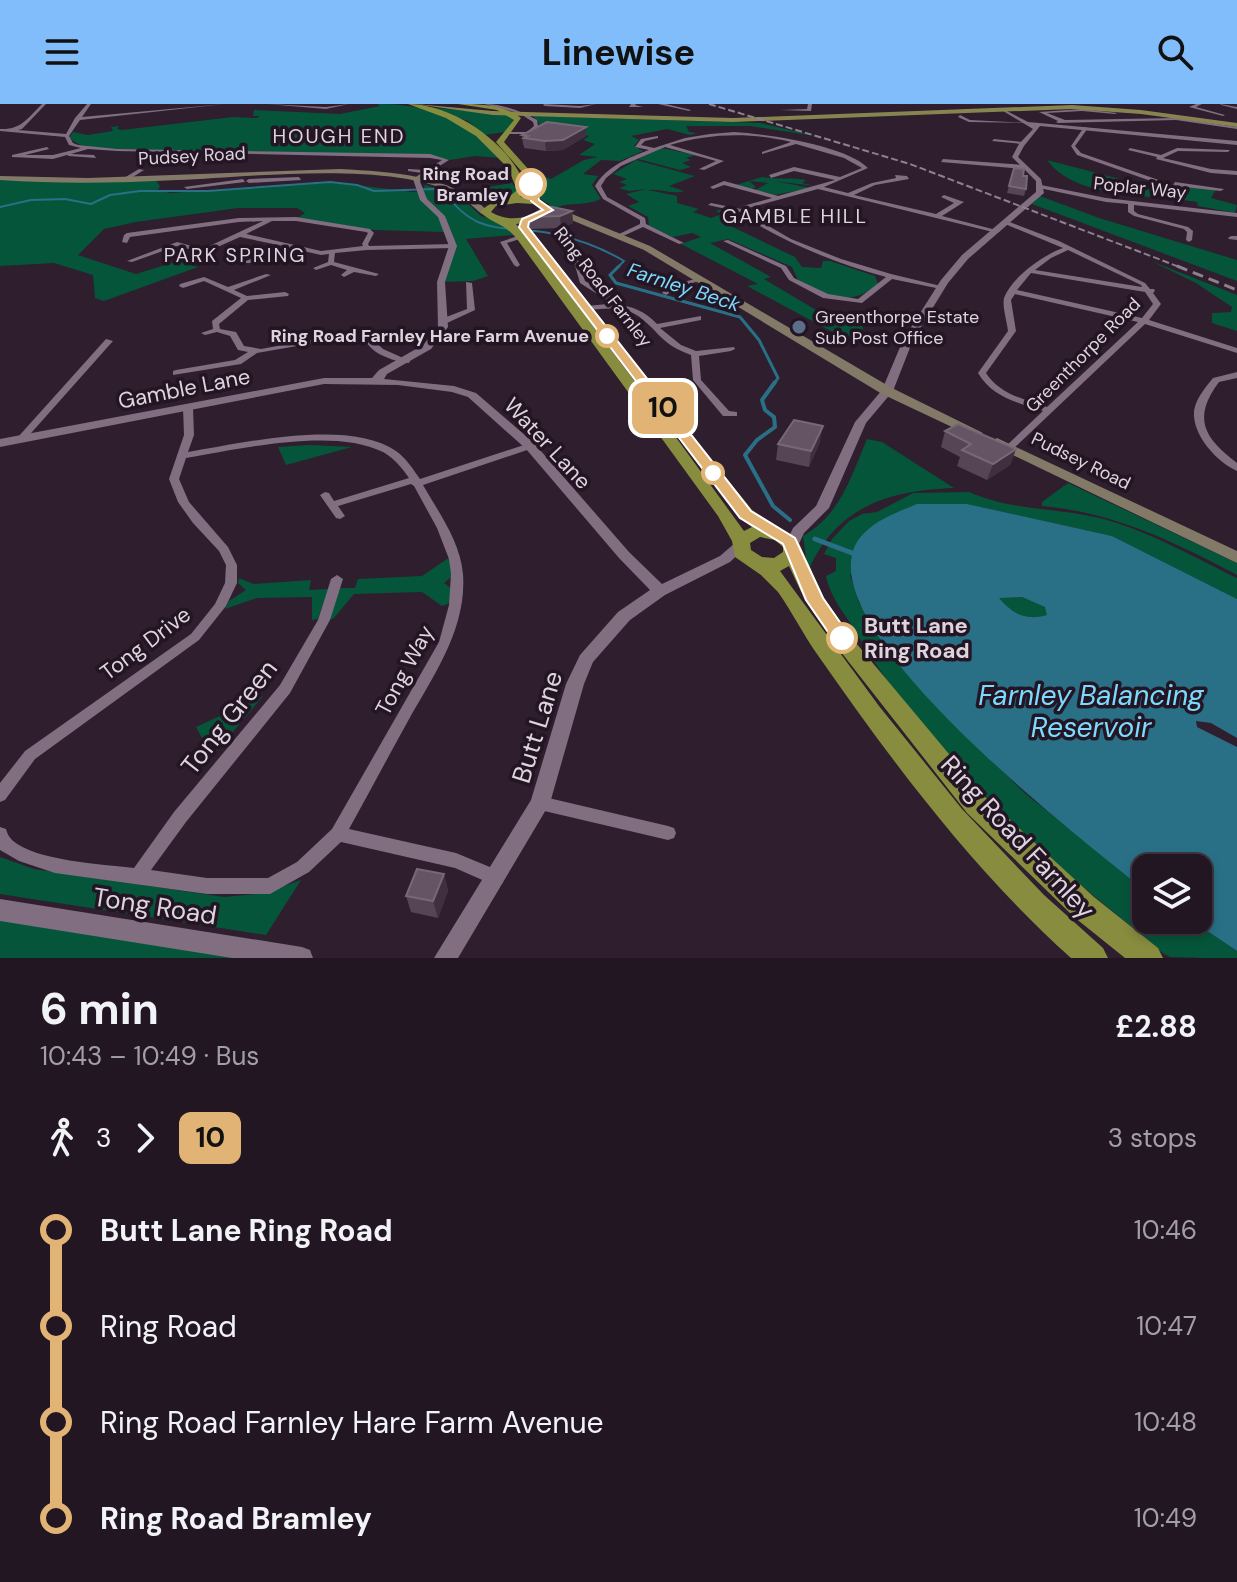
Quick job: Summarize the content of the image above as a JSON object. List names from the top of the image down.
{
  "streets": {
    "highway": ["Ring Road Farnley"],
    "main road": ["Pudsey Road"],
    "street": [
      "Poplar Way",
      "Greenthorpe Road",
      "Gamble Lane",
      "Water Lane",
      "Tong Drive",
      "Tong Way",
      "Tong Green",
      "Butt Lane",
      "Tong Road"
    ]
  },
  "crossings": [
    ["Pudsey Road", "Ring Road Farnley"],
    ["Pudsey Road", "Greenthorpe Road"],
    ["Ring Road Farnley", "Butt Lane"],
    ["Gamble Lane", "Water Lane"],
    ["Gamble Lane", "Tong Drive"],
    ["Water Lane", "Butt Lane"],
    ["Tong Drive", "Tong Way"]
  ],
  "districts": ["HOUGH END", "GAMBLE HILL", "PARK SPRING"],
  "water": ["Farnley Beck", "Farnley Balancing Reservoir"],
  "places": [
    "Ring Road Bramley",
    "Greenthorpe Estate Sub Post Office",
    "Ring Road Farnley Hare Farm Avenue",
    "Butt Lane Ring Road"
  ],
  "lines": ["bus line 10"],
  "page": {
    "header": "Linewise",
    "on_map": "10",
    "heading": ["6 min", "10:43 – 10:49 · Bus", "£2.88"],
    "legs": ["3", "10", "3 stops"],
    "list": [
      {
        "name": "Butt Lane Ring Road",
        "value": "10:46"
      },
      {
        "name": "Ring Road",
        "value": "10:47"
      },
      {
        "name": "Ring Road Farnley Hare Farm Avenue",
        "value": "10:48"
      },
      {
        "name": "Ring Road Bramley",
        "value": "10:49"
      }
    ]
  }
}
